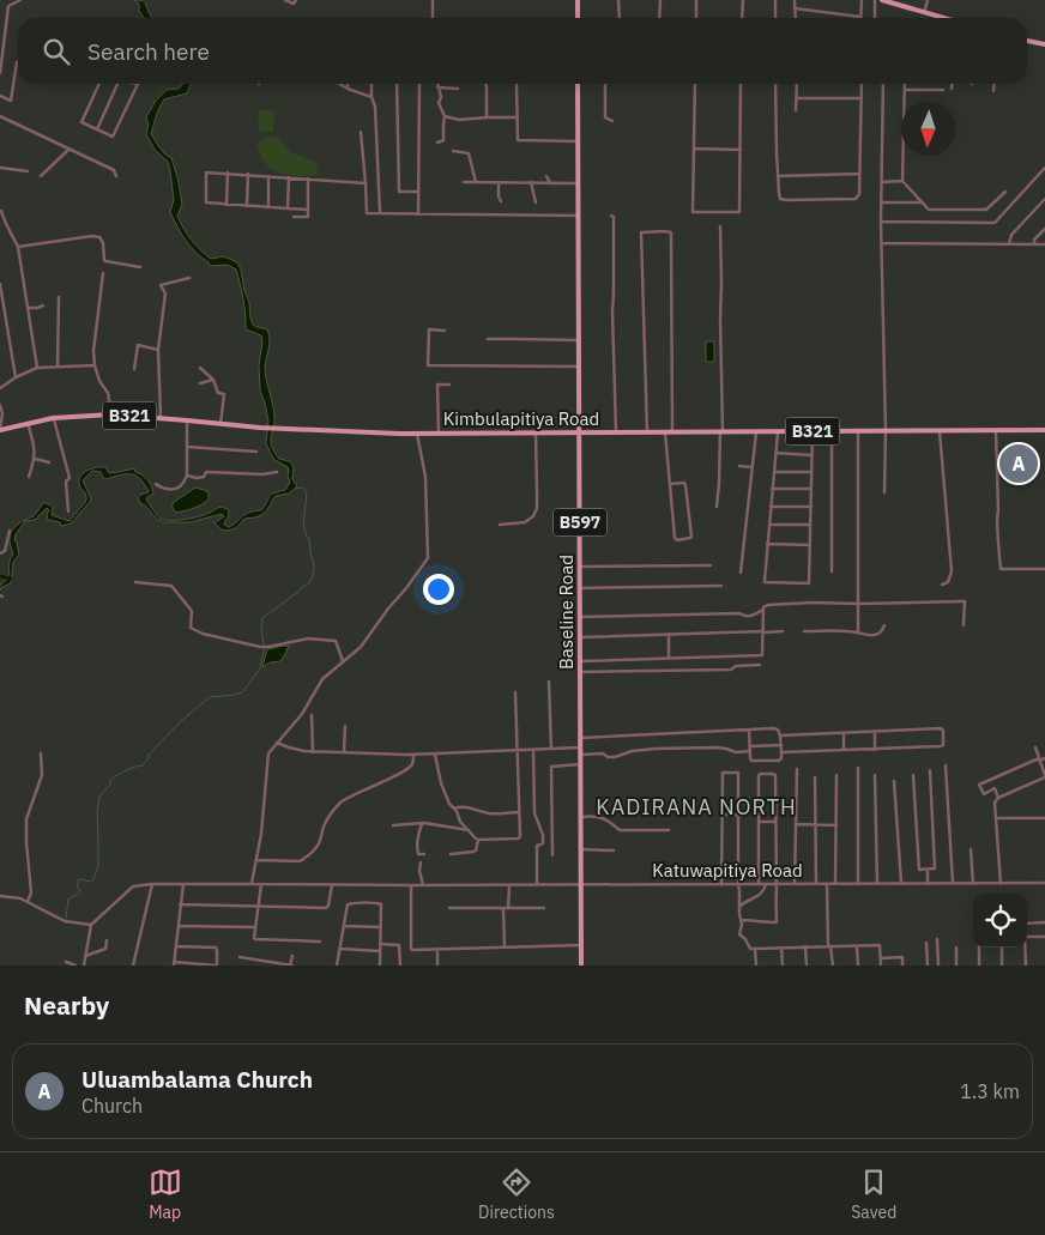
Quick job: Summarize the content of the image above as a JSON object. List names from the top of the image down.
{
  "streets": {
    "main road": [
      "B321",
      "Kimbulapitiya Road",
      "B597",
      "Baseline Road"
    ],
    "street": ["Katuwapitiya Road"]
  },
  "crossings": [
    ["Kimbulapitiya Road", "Baseline Road"],
    ["Baseline Road", "Katuwapitiya Road"]
  ],
  "districts": ["KADIRANA NORTH"],
  "north": "bottom",
  "page": {
    "search": "Search here",
    "pins": "A",
    "heading": "Nearby",
    "list": [
      {
        "mark": "A",
        "name": "Uluambalama Church",
        "note": "Church",
        "value": "1.3 km"
      }
    ],
    "nav": ["Map", "Directions", "Saved"]
  }
}
